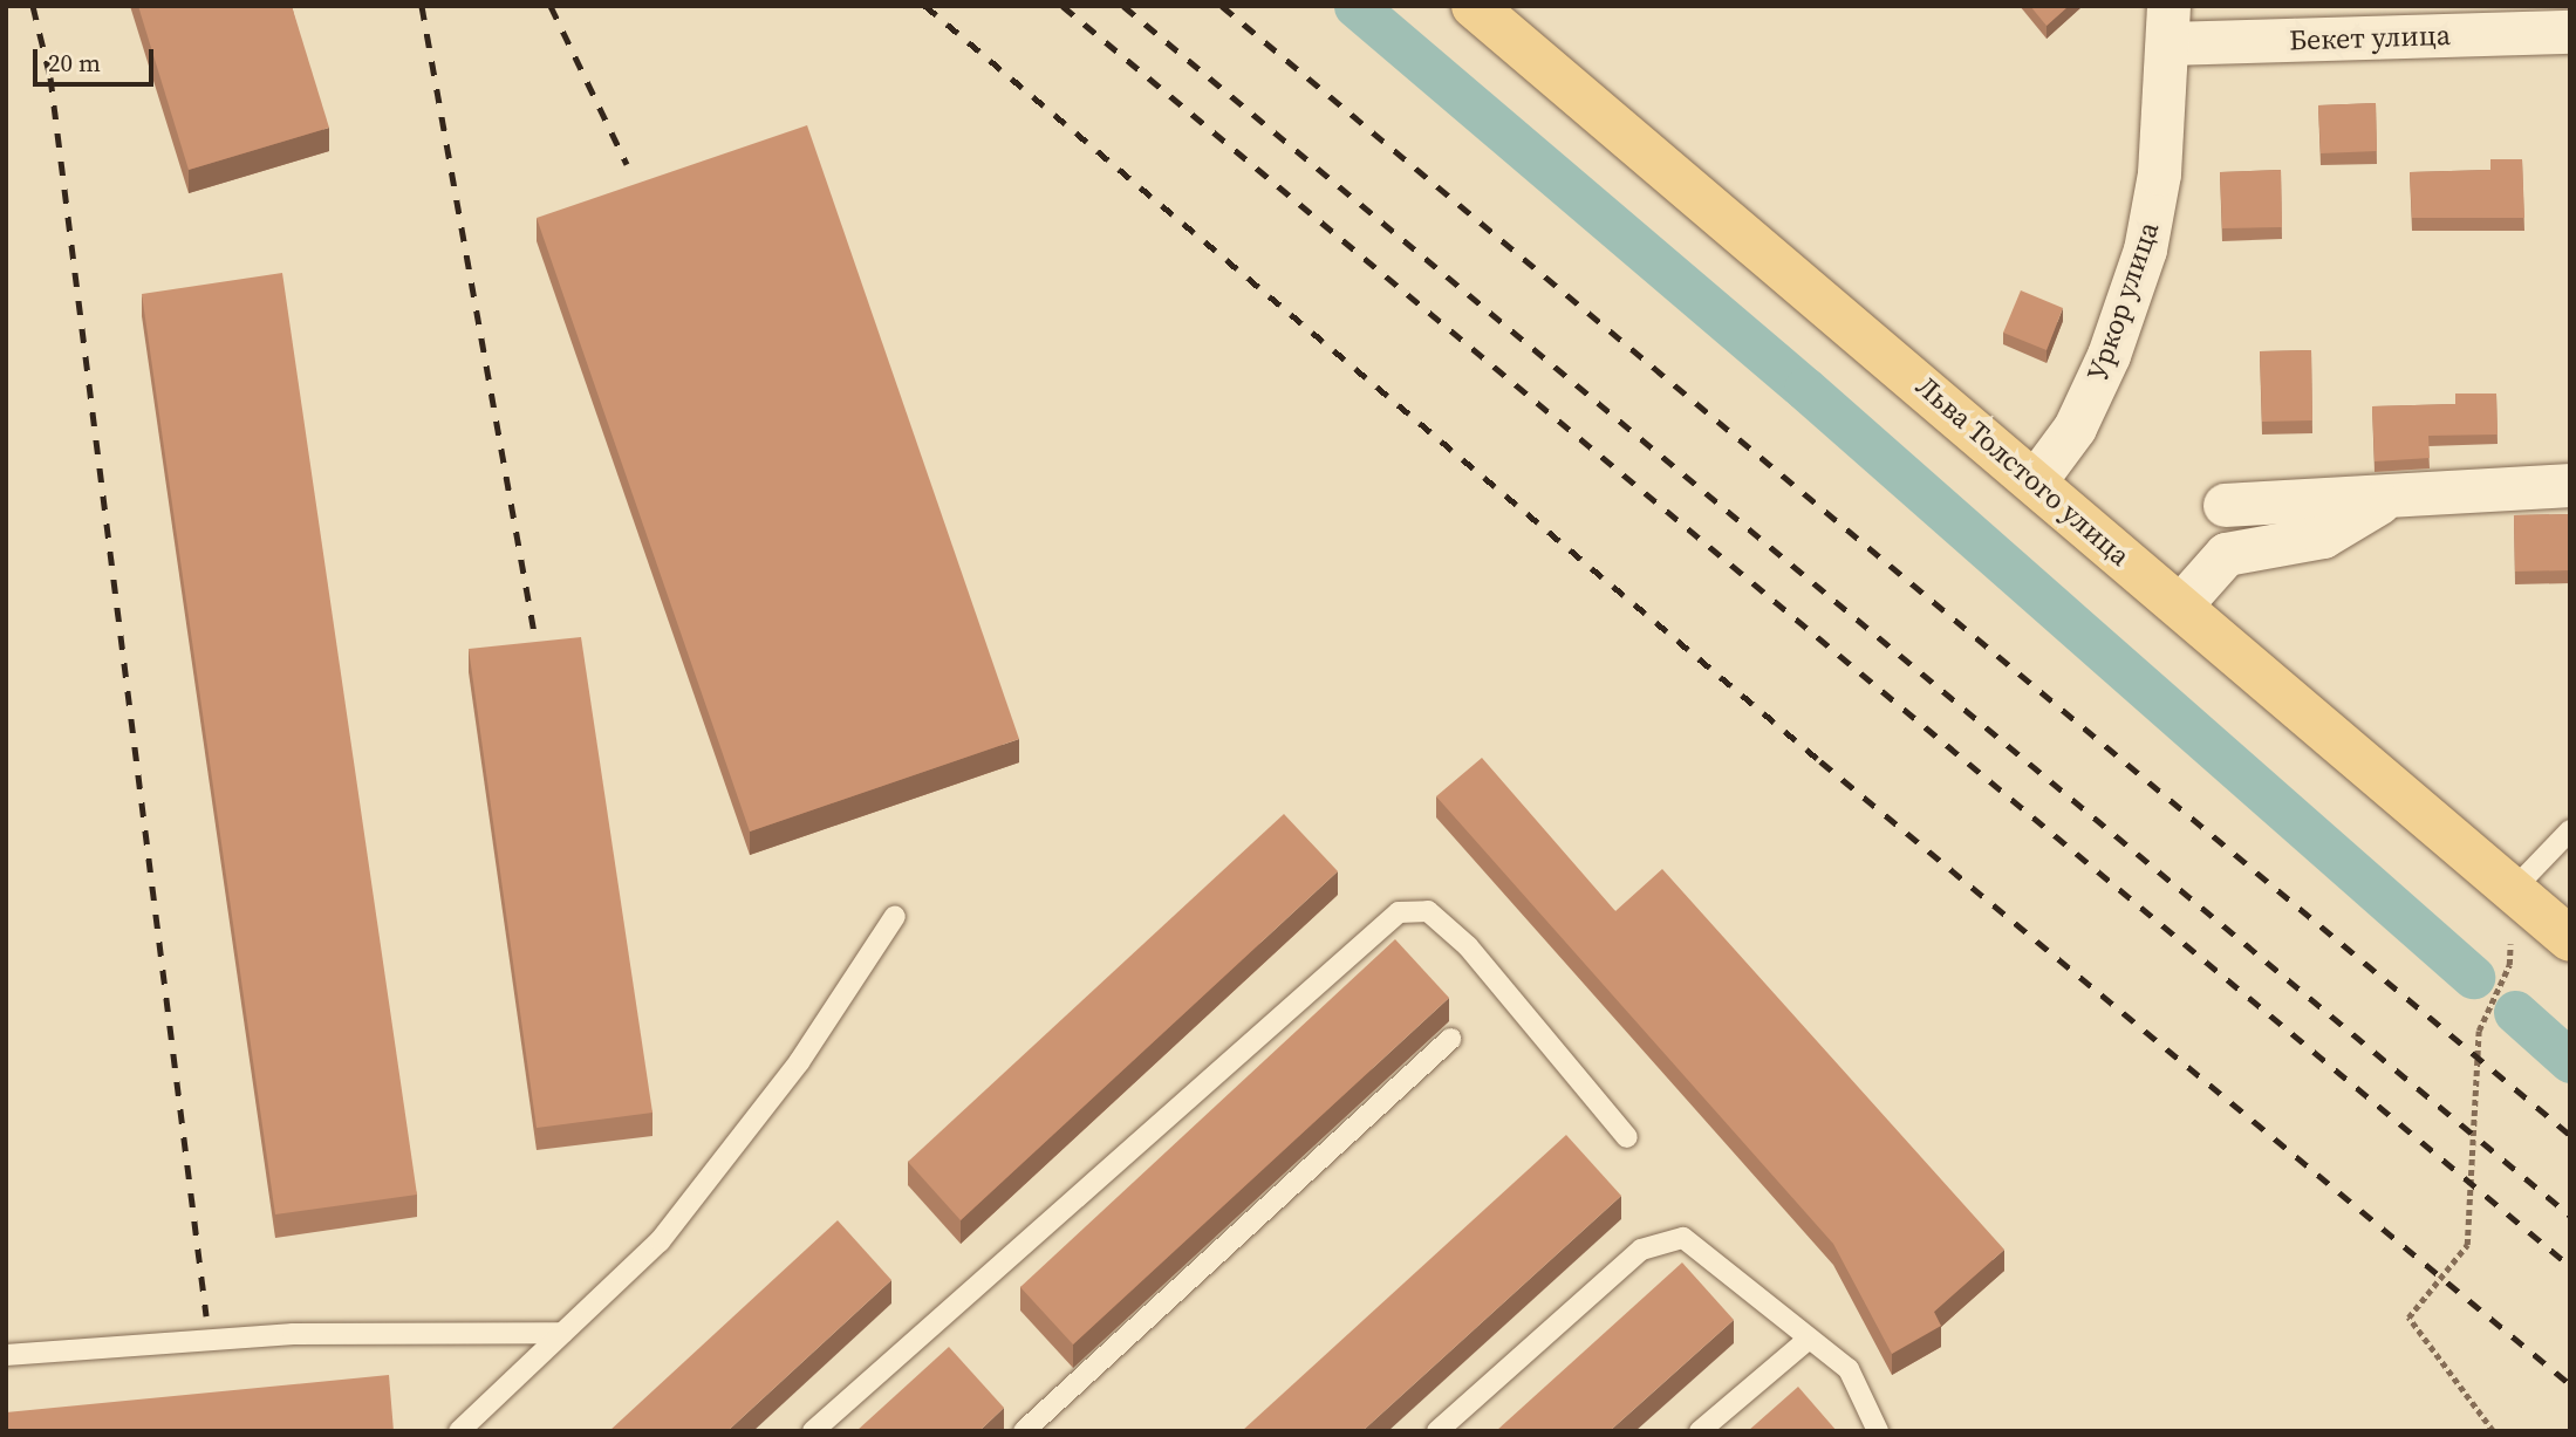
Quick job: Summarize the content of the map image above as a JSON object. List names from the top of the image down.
{
  "streets": {
    "main road": ["Льва Толстого улица"],
    "street": ["Бекет улица", "Уркор улица"]
  },
  "crossings": [
    ["Бекет улица", "Уркор улица"],
    ["Уркор улица", "Льва Толстого улица"]
  ],
  "scale_bar": "20 m"
}
